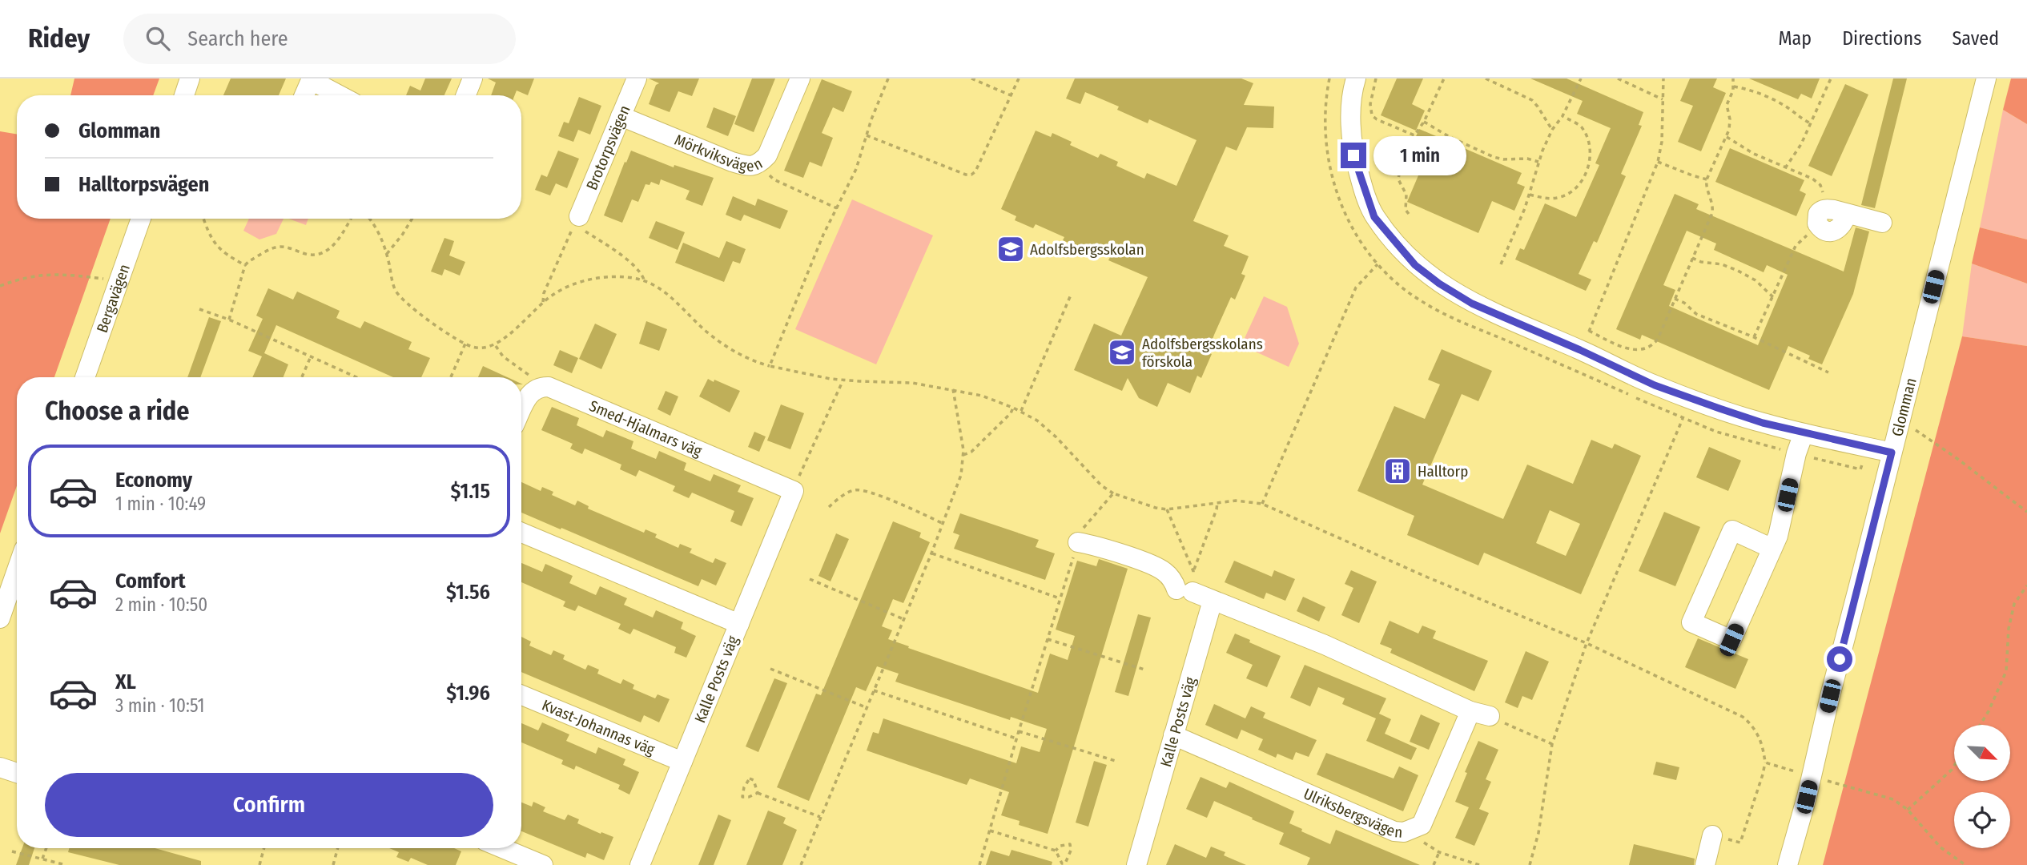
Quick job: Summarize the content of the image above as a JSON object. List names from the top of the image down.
{
  "streets": {
    "street": [
      "Mörkviksvägen",
      "Brotorpsvägen",
      "Bergavägen",
      "Glomman",
      "Smed-Hjalmars väg",
      "Kalle Posts väg",
      "Kvast-Johannas väg",
      "Ulriksbergsvägen"
    ]
  },
  "crossings": [
    ["Mörkviksvägen", "Brotorpsvägen"],
    ["Smed-Hjalmars väg", "Kalle Posts väg"],
    ["Kalle Posts väg", "Kvast-Johannas väg"],
    ["Kalle Posts väg", "Ulriksbergsvägen"]
  ],
  "places": {
    "school or university": ["Adolfsbergsskolan", "Adolfsbergsskolans förskola"],
    "building": ["Halltorp"]
  },
  "north": "bottom right",
  "page": {
    "header": "Ridey",
    "search": "Search here",
    "nav": ["Map", "Directions", "Saved"],
    "banner": ["Glomman", "Halltorpsvägen"],
    "bubble": "1 min",
    "heading": "Choose a ride",
    "list": [
      {
        "name": "Economy",
        "note": "1 min · 10:49",
        "value": "$1.15"
      },
      {
        "name": "Comfort",
        "note": "2 min · 10:50",
        "value": "$1.56"
      },
      {
        "name": "XL",
        "note": "3 min · 10:51",
        "value": "$1.96"
      }
    ],
    "buttons": "Confirm"
  }
}
